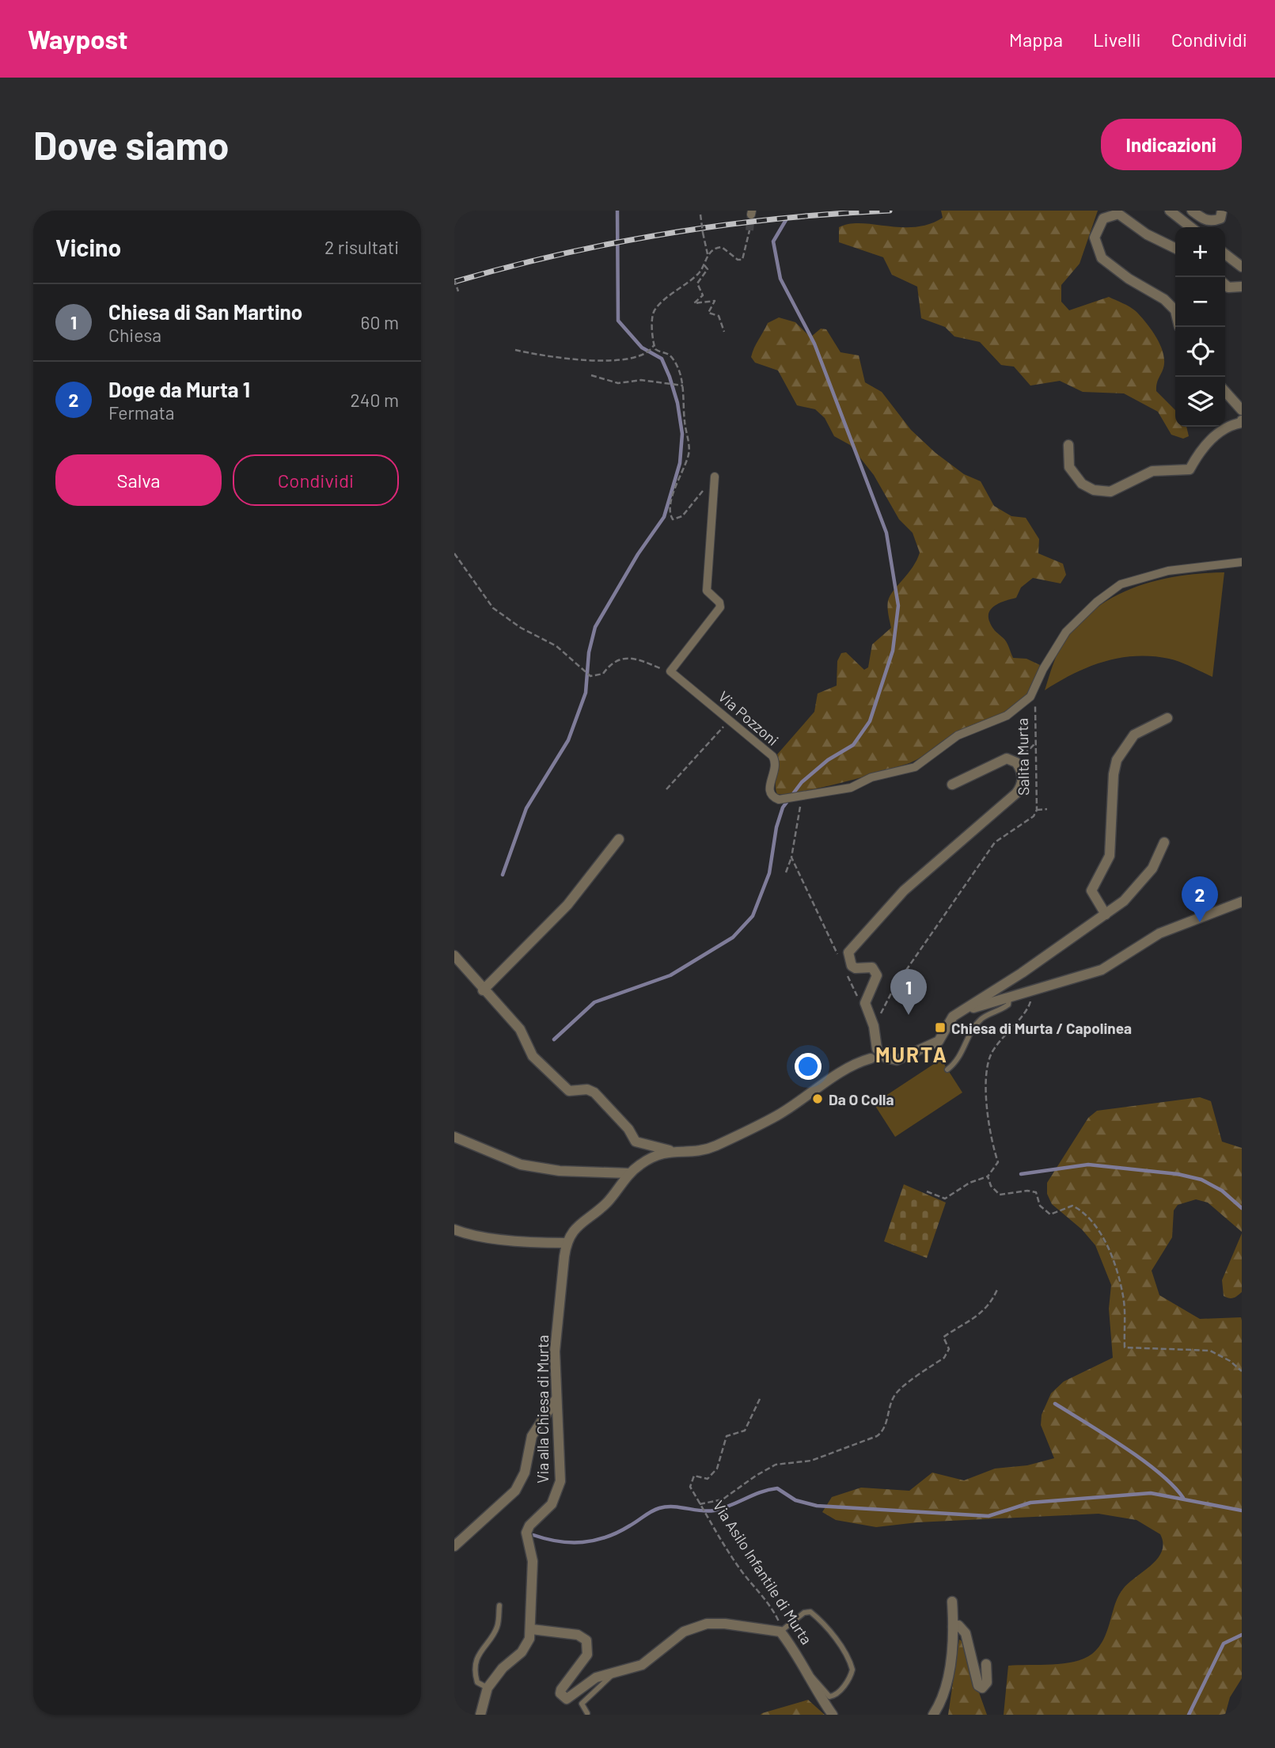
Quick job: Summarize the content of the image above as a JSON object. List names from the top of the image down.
{
  "streets": {
    "street": ["Via Pozzoni", "Via alla Chiesa di Murta", "Via Asilo Infantile di Murta"],
    "path": ["Salita Murta"]
  },
  "districts": ["MURTA"],
  "places": {
    "transit": ["Chiesa di Murta / Capolinea"],
    "other": ["Da O Colla"]
  },
  "page": {
    "header": "Waypost",
    "nav": ["Mappa", "Livelli", "Condividi"],
    "buttons": [
      "Indicazioni",
      ["Salva", "Condividi"]
    ],
    "title": "Dove siamo",
    "heading": ["Vicino", "2 risultati"],
    "map_buttons": ["+", "−"],
    "list": [
      {
        "mark": "1",
        "name": "Chiesa di San Martino",
        "note": "Chiesa",
        "value": "60 m"
      },
      {
        "mark": "2",
        "name": "Doge da Murta 1",
        "note": "Fermata",
        "value": "240 m"
      }
    ],
    "pins": ["2", "1"]
  }
}
